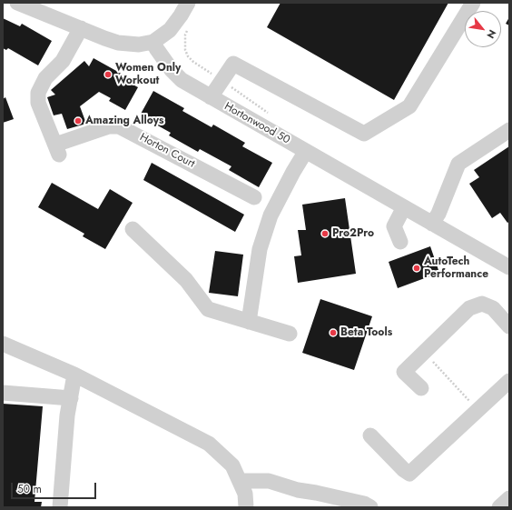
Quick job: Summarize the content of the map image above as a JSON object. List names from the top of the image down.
{
  "streets": {
    "street": ["Hortonwood 50", "Horton Court"]
  },
  "places": [
    "Women Only Workout",
    "Amazing Alloys",
    "Pro2Pro",
    "AutoTech Performance",
    "Beta Tools"
  ],
  "scale_bar": "50 m",
  "north": "bottom right"
}
